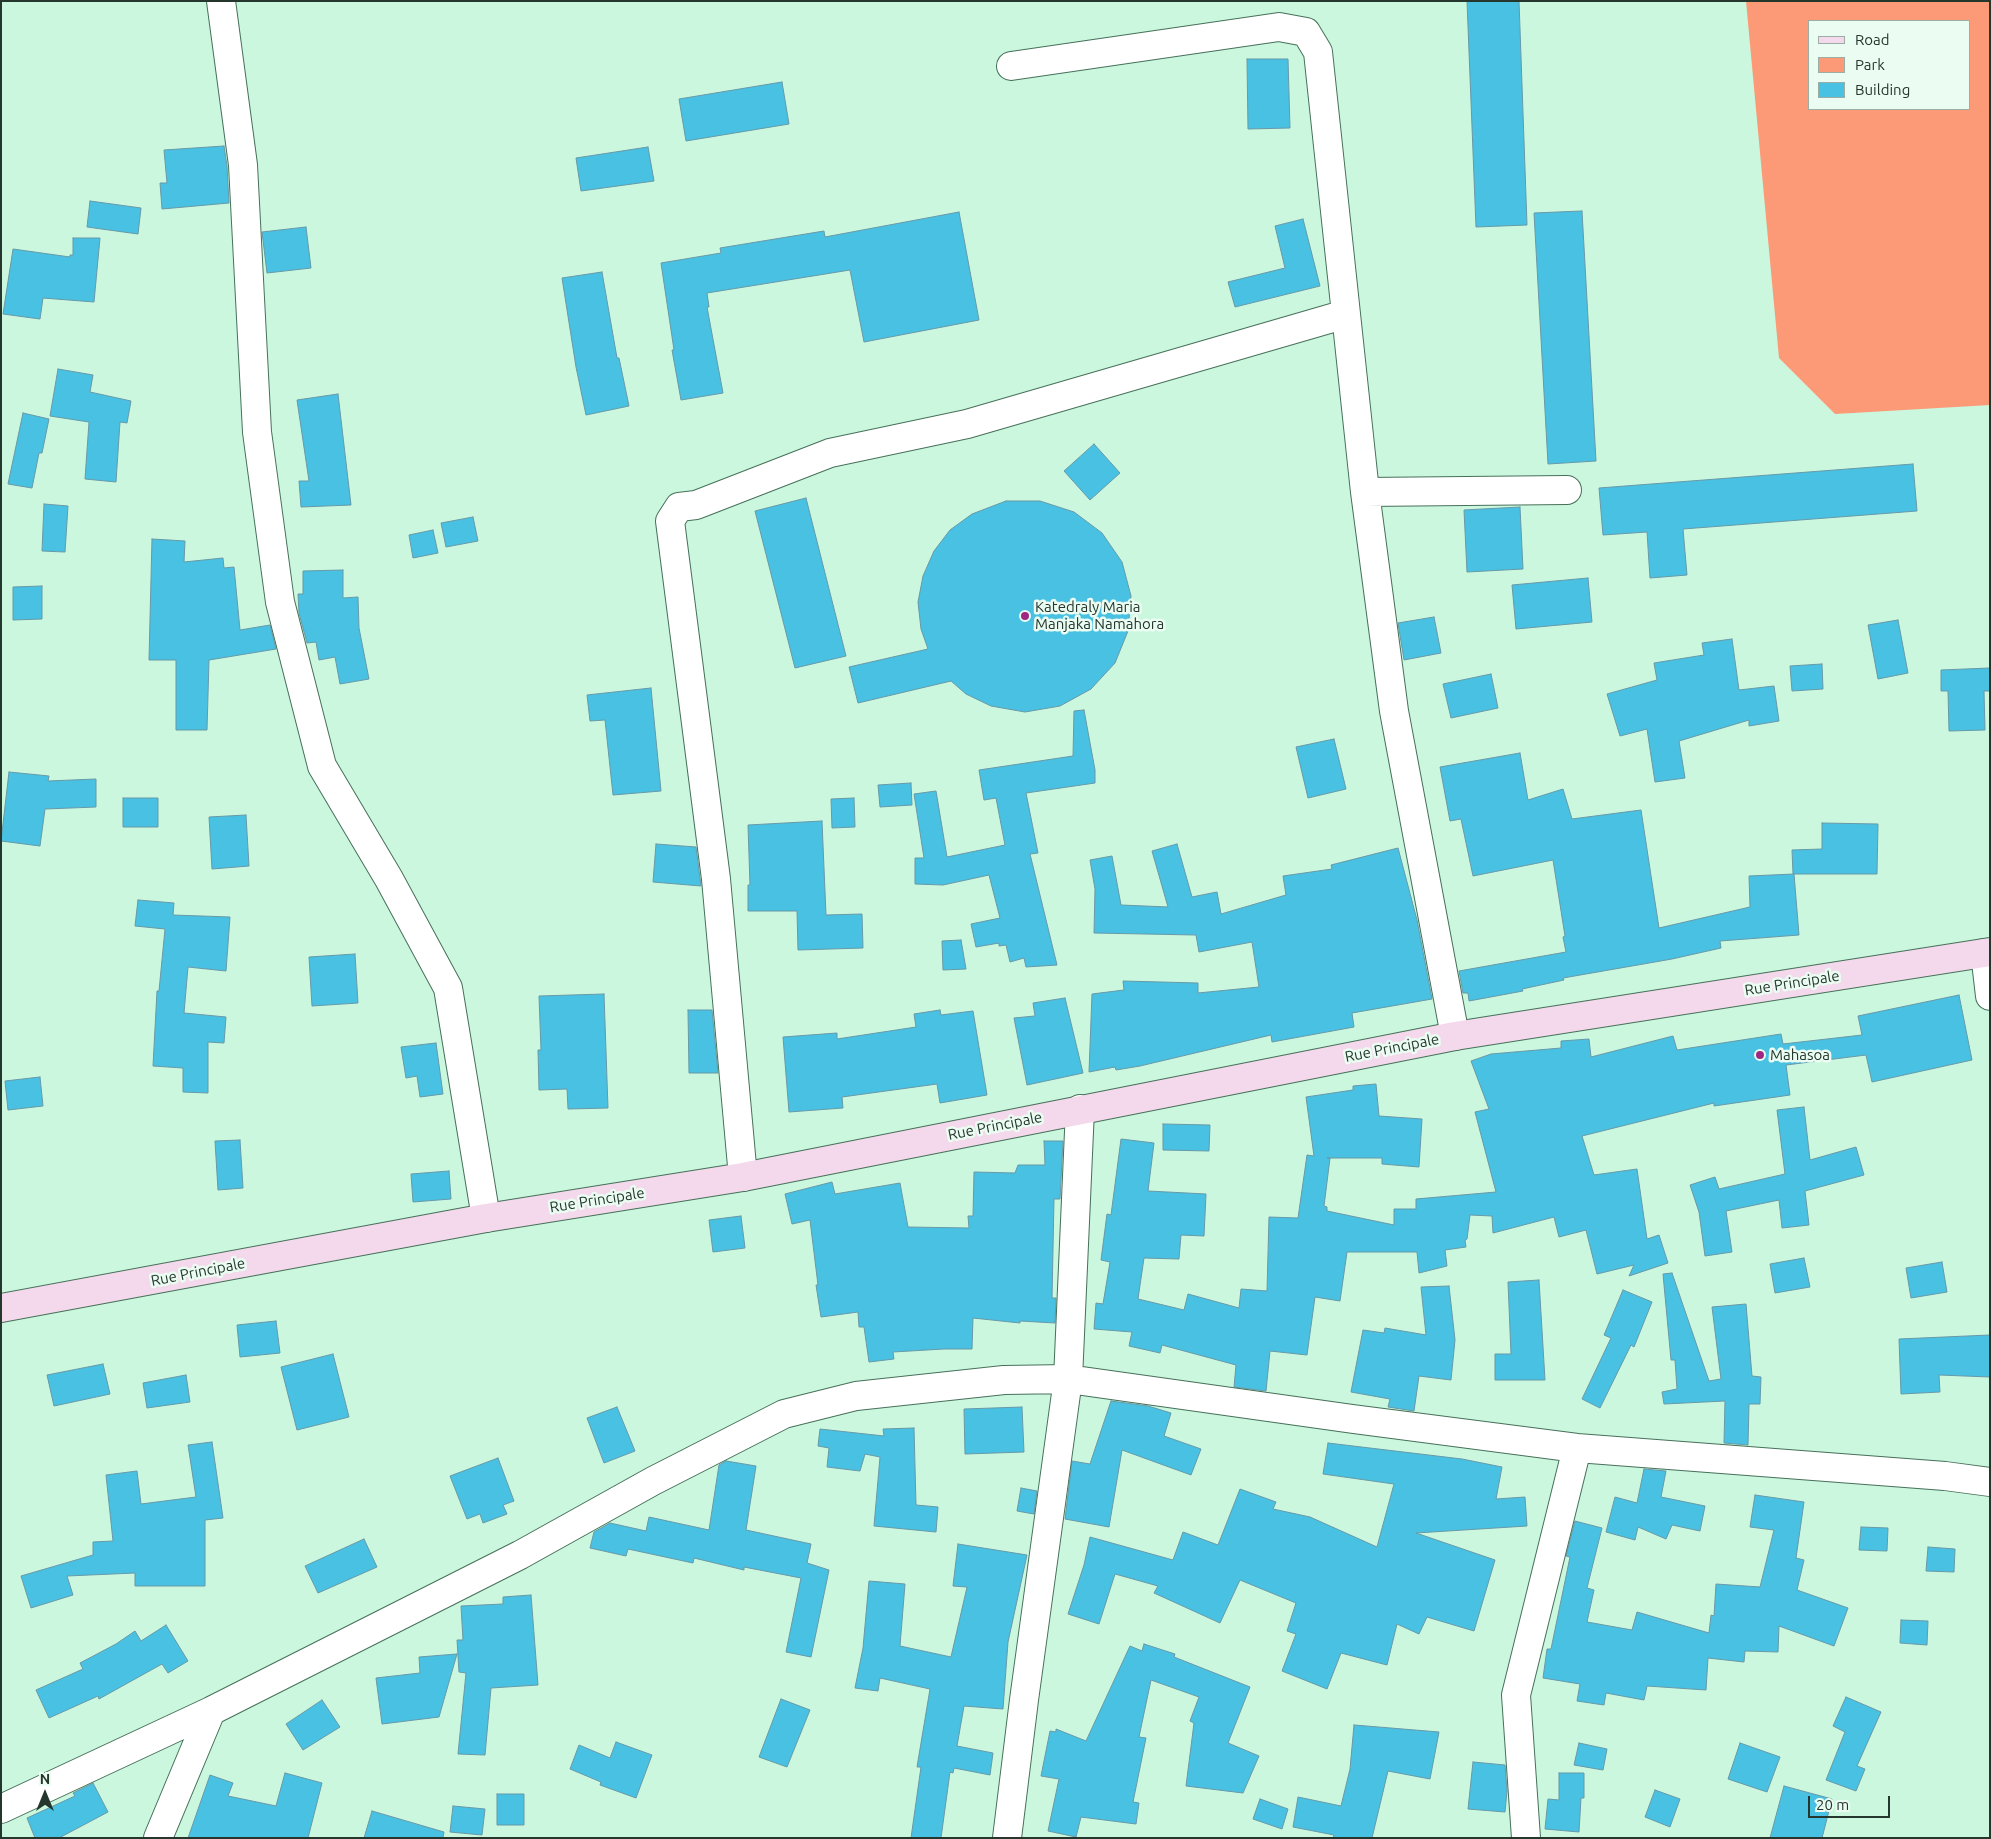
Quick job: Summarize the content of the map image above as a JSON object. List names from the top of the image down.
{
  "streets": {
    "main road": ["Rue Principale"]
  },
  "places": ["Katedraly Maria Manjaka Namahora", "Mahasoa"],
  "legend": ["Road", "Park", "Building"],
  "scale_bar": "20 m",
  "north": "top"
}
